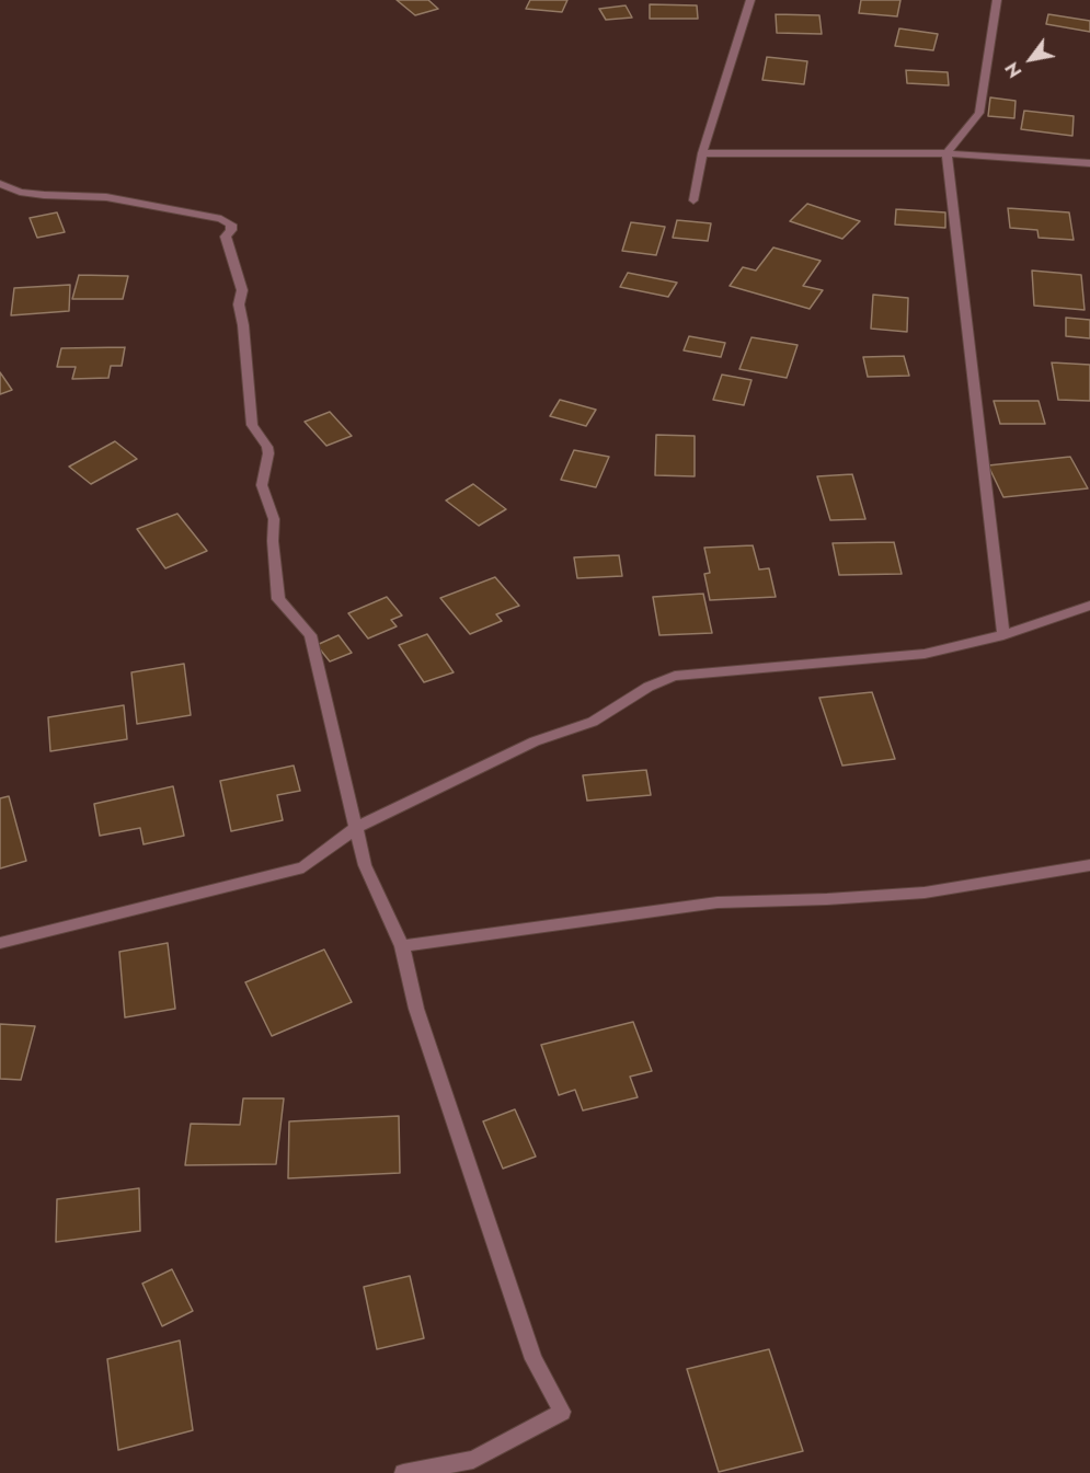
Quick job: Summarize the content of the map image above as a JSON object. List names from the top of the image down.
{
  "north": "bottom left"
}
